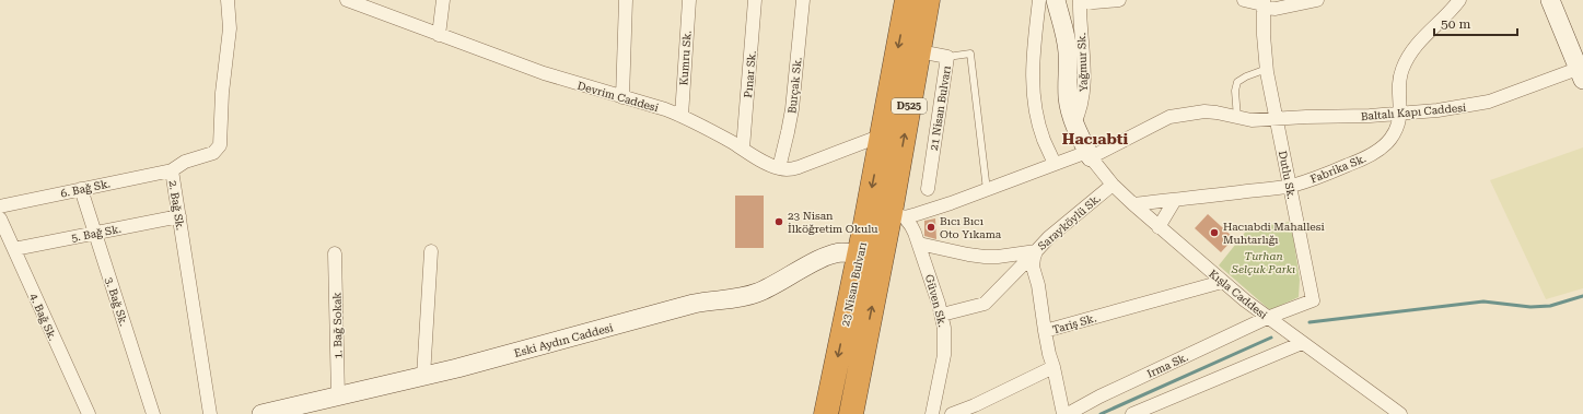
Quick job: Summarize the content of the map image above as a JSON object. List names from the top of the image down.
{
  "streets": {
    "highway": ["D525", "23 Nisan Bulvarı"],
    "street": [
      "Kumru Sk.",
      "Yağmur Sk.",
      "Pınar Sk.",
      "Burçak Sk.",
      "Devrim Caddesi",
      "21 Nisan Bulvarı",
      "Baltalı Kapı Caddesi",
      "Fabrika Sk.",
      "Dutlu Sk.",
      "6. Bağ Sk.",
      "2. Bağ Sk.",
      "Sarayköylü Sk.",
      "5. Bağ Sk.",
      "Kışla Caddesi",
      "Güven Sk.",
      "3. Bağ Sk.",
      "4. Bağ Sk.",
      "Tariş Sk.",
      "1. Bağ Sokak",
      "Eski Aydın Caddesi",
      "Irma Sk."
    ]
  },
  "crossings": [
    ["Kumru Sk.", "Devrim Caddesi"],
    ["Pınar Sk.", "Devrim Caddesi"],
    ["Burçak Sk.", "Devrim Caddesi"],
    ["Devrim Caddesi", "23 Nisan Bulvarı"],
    ["21 Nisan Bulvarı", "23 Nisan Bulvarı"],
    ["Baltalı Kapı Caddesi", "Fabrika Sk."],
    ["Baltalı Kapı Caddesi", "Dutlu Sk."],
    ["Baltalı Kapı Caddesi", "Kışla Caddesi"],
    ["Fabrika Sk.", "Dutlu Sk."],
    ["Fabrika Sk.", "Kışla Caddesi"],
    ["Dutlu Sk.", "Kışla Caddesi"],
    ["Dutlu Sk.", "Irma Sk."],
    ["6. Bağ Sk.", "2. Bağ Sk."],
    ["6. Bağ Sk.", "3. Bağ Sk."],
    ["2. Bağ Sk.", "5. Bağ Sk."],
    ["Sarayköylü Sk.", "Kışla Caddesi"],
    ["Sarayköylü Sk.", "Güven Sk."],
    ["5. Bağ Sk.", "3. Bağ Sk."],
    ["5. Bağ Sk.", "4. Bağ Sk."],
    ["23 Nisan Bulvarı", "Güven Sk."],
    ["23 Nisan Bulvarı", "Eski Aydın Caddesi"],
    ["Kışla Caddesi", "Tariş Sk."],
    ["Kışla Caddesi", "Irma Sk."],
    ["1. Bağ Sokak", "Eski Aydın Caddesi"]
  ],
  "districts": ["Hacıabti"],
  "parks": ["Turhan Selçuk Parkı"],
  "places": ["23 Nisan İlköğretim Okulu", "Bıcı Bıcı Oto Yıkama", "Hacıabdi Mahallesi Muhtarlığı"],
  "scale_bar": "50 m"
}
